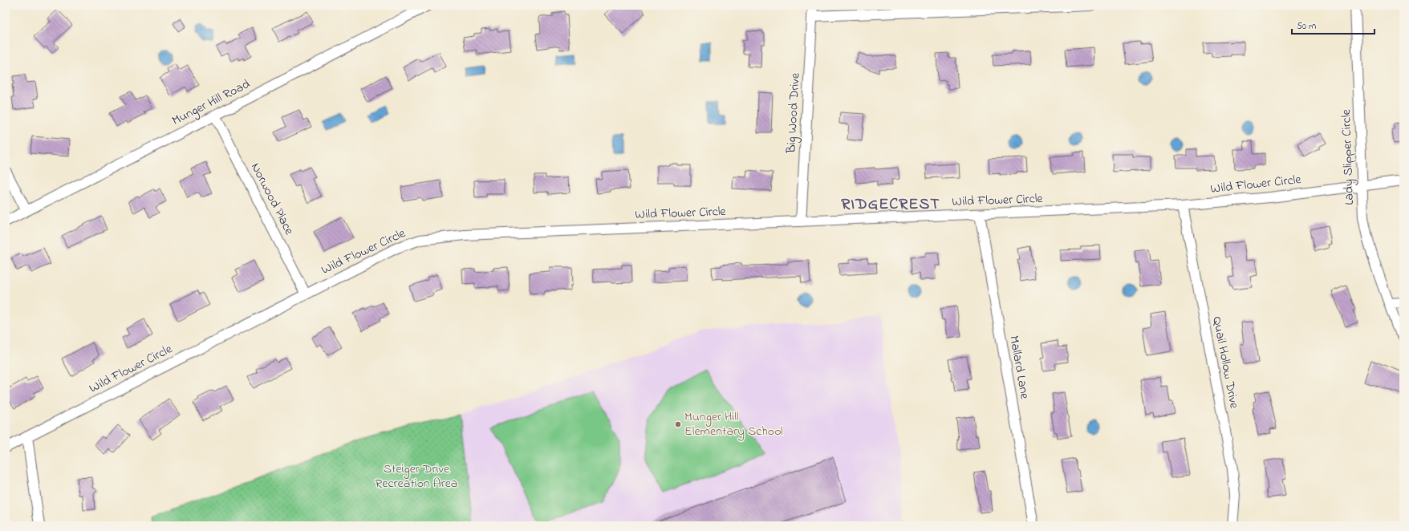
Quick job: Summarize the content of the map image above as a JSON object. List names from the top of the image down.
{
  "streets": {
    "street": [
      "Munger Hill Road",
      "Big Wood Drive",
      "Lady Slipper Circle",
      "Wild Flower Circle",
      "Norwood Place",
      "Quail Hollow Drive",
      "Mallard Lane"
    ]
  },
  "crossings": [
    ["Munger Hill Road", "Norwood Place"],
    ["Big Wood Drive", "Wild Flower Circle"],
    ["Lady Slipper Circle", "Wild Flower Circle"],
    ["Wild Flower Circle", "Norwood Place"],
    ["Wild Flower Circle", "Quail Hollow Drive"],
    ["Wild Flower Circle", "Mallard Lane"]
  ],
  "districts": ["RIDGECREST"],
  "parks": ["Steiger Drive Recreation Area"],
  "places": ["Munger Hill Elementary School"],
  "scale_bar": "50 m"
}
